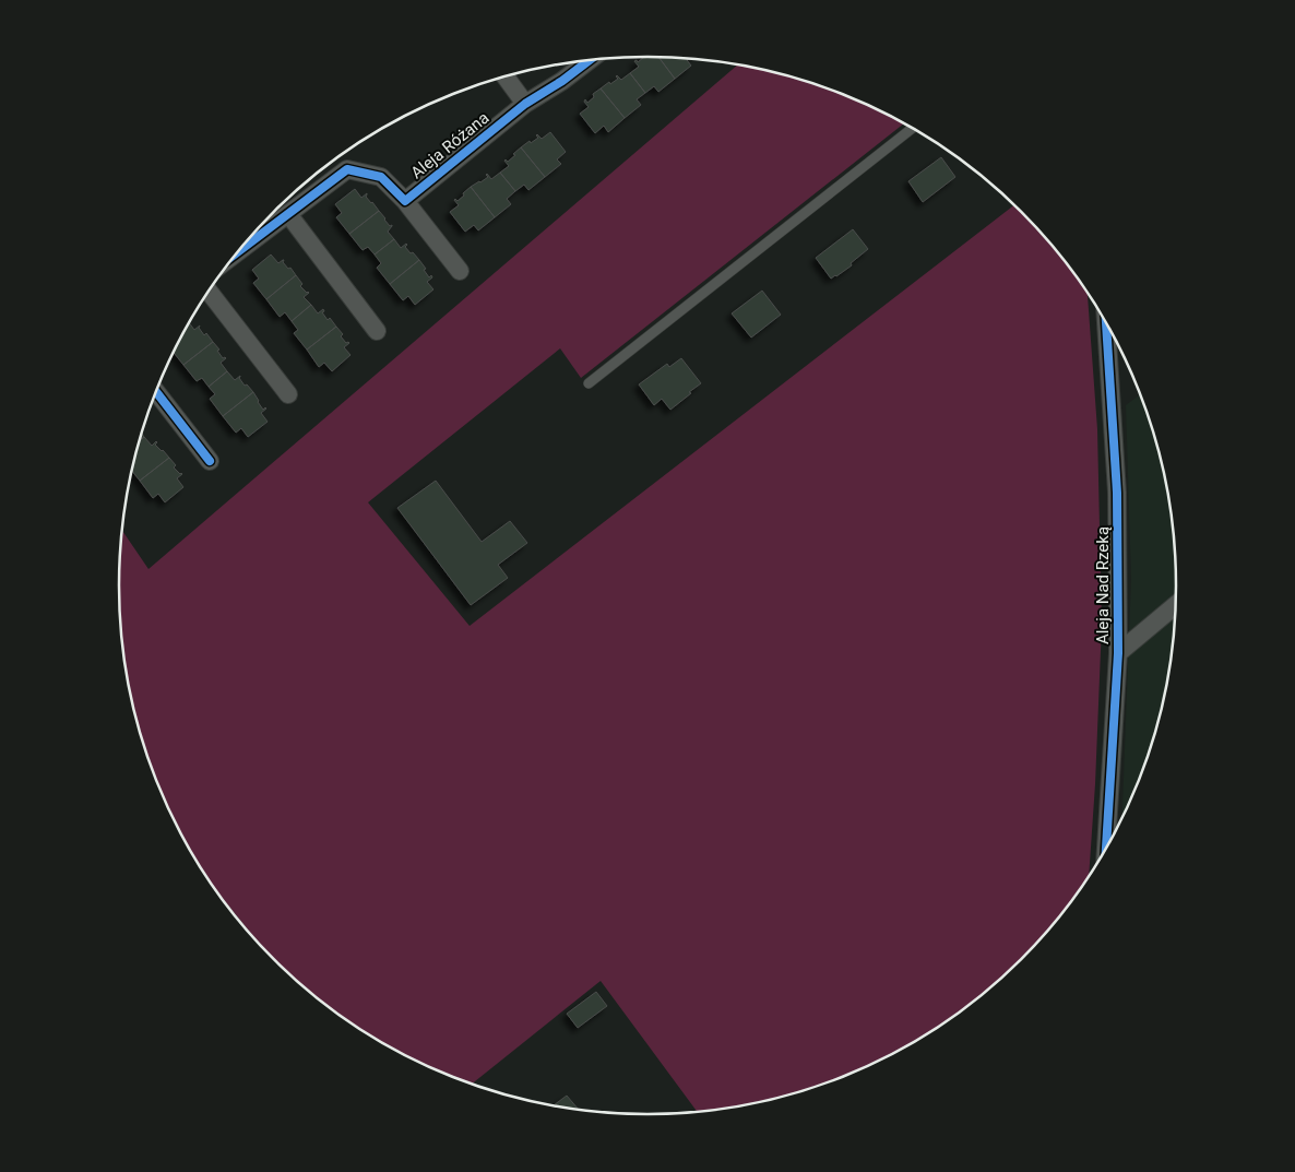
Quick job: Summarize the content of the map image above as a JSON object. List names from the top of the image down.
{
  "streets": {
    "street": ["Aleja Różana", "Aleja Nad Rzeką"]
  }
}
